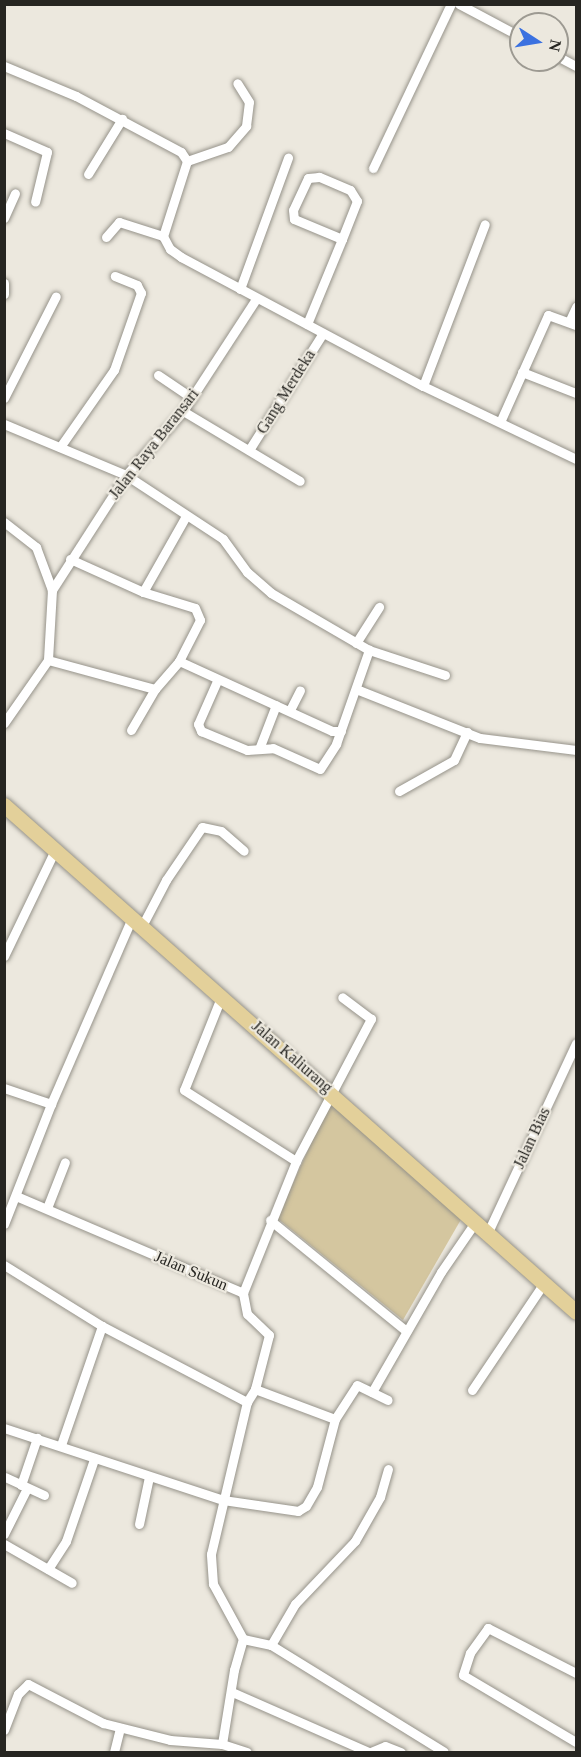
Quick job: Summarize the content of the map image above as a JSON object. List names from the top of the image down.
{
  "streets": {
    "main road": ["Jalan Kaliurang"],
    "street": [
      "Gang Merdeka",
      "Jalan Raya Baransari",
      "Jalan Bias",
      "Jalan Sukun"
    ]
  },
  "crossings": [
    ["Jalan Kaliurang", "Jalan Bias"]
  ],
  "north": "right"
}
